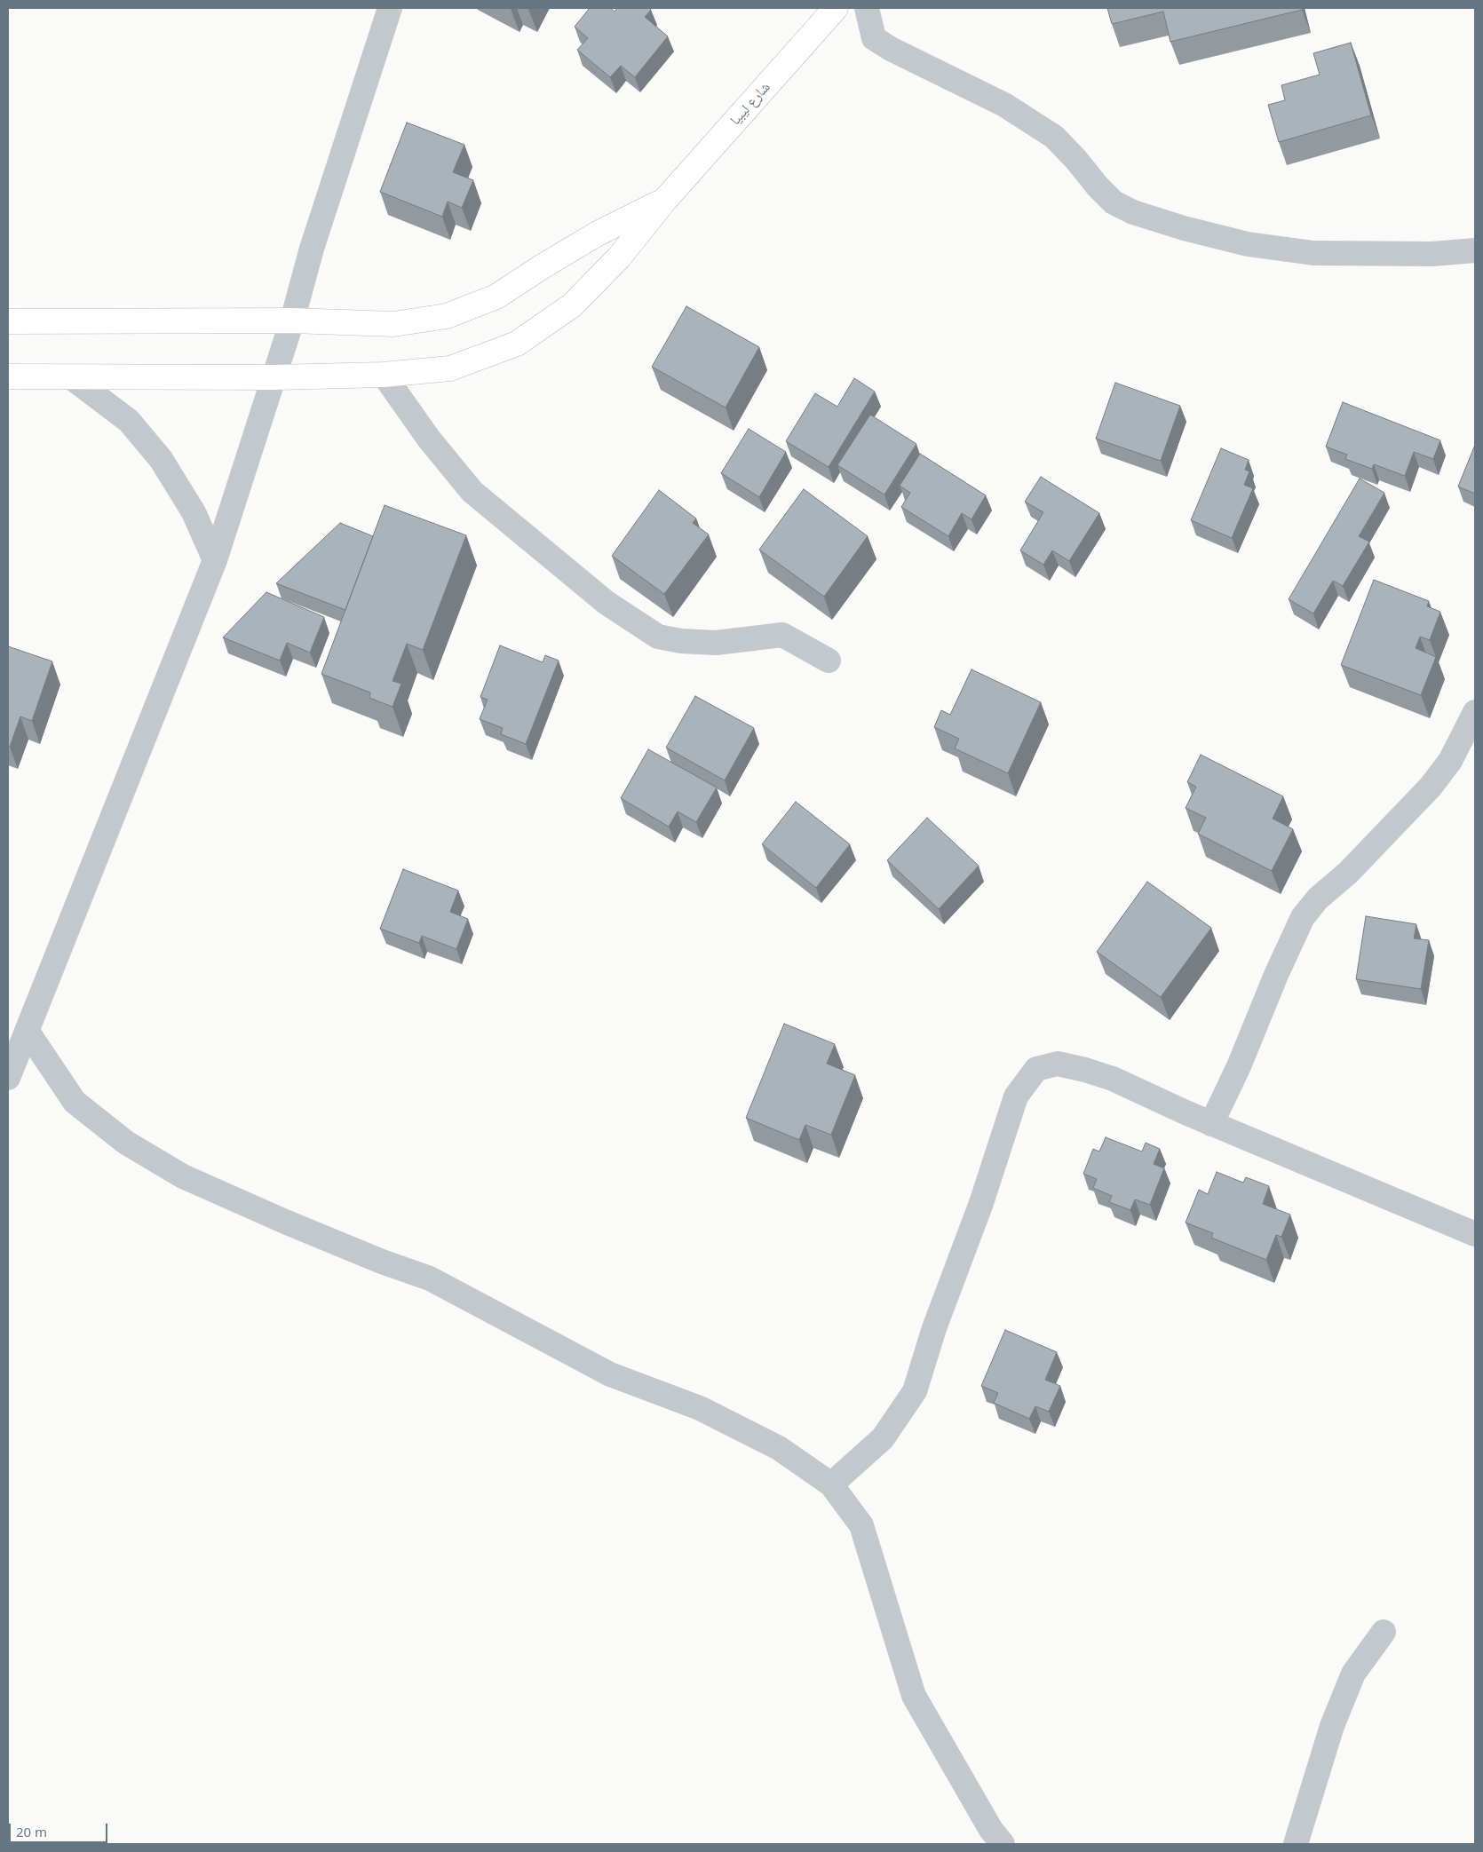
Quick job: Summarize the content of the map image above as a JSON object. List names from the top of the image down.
{
  "streets": {
    "main road": ["شارع ليبيا"]
  },
  "scale_bar": "20 m"
}
